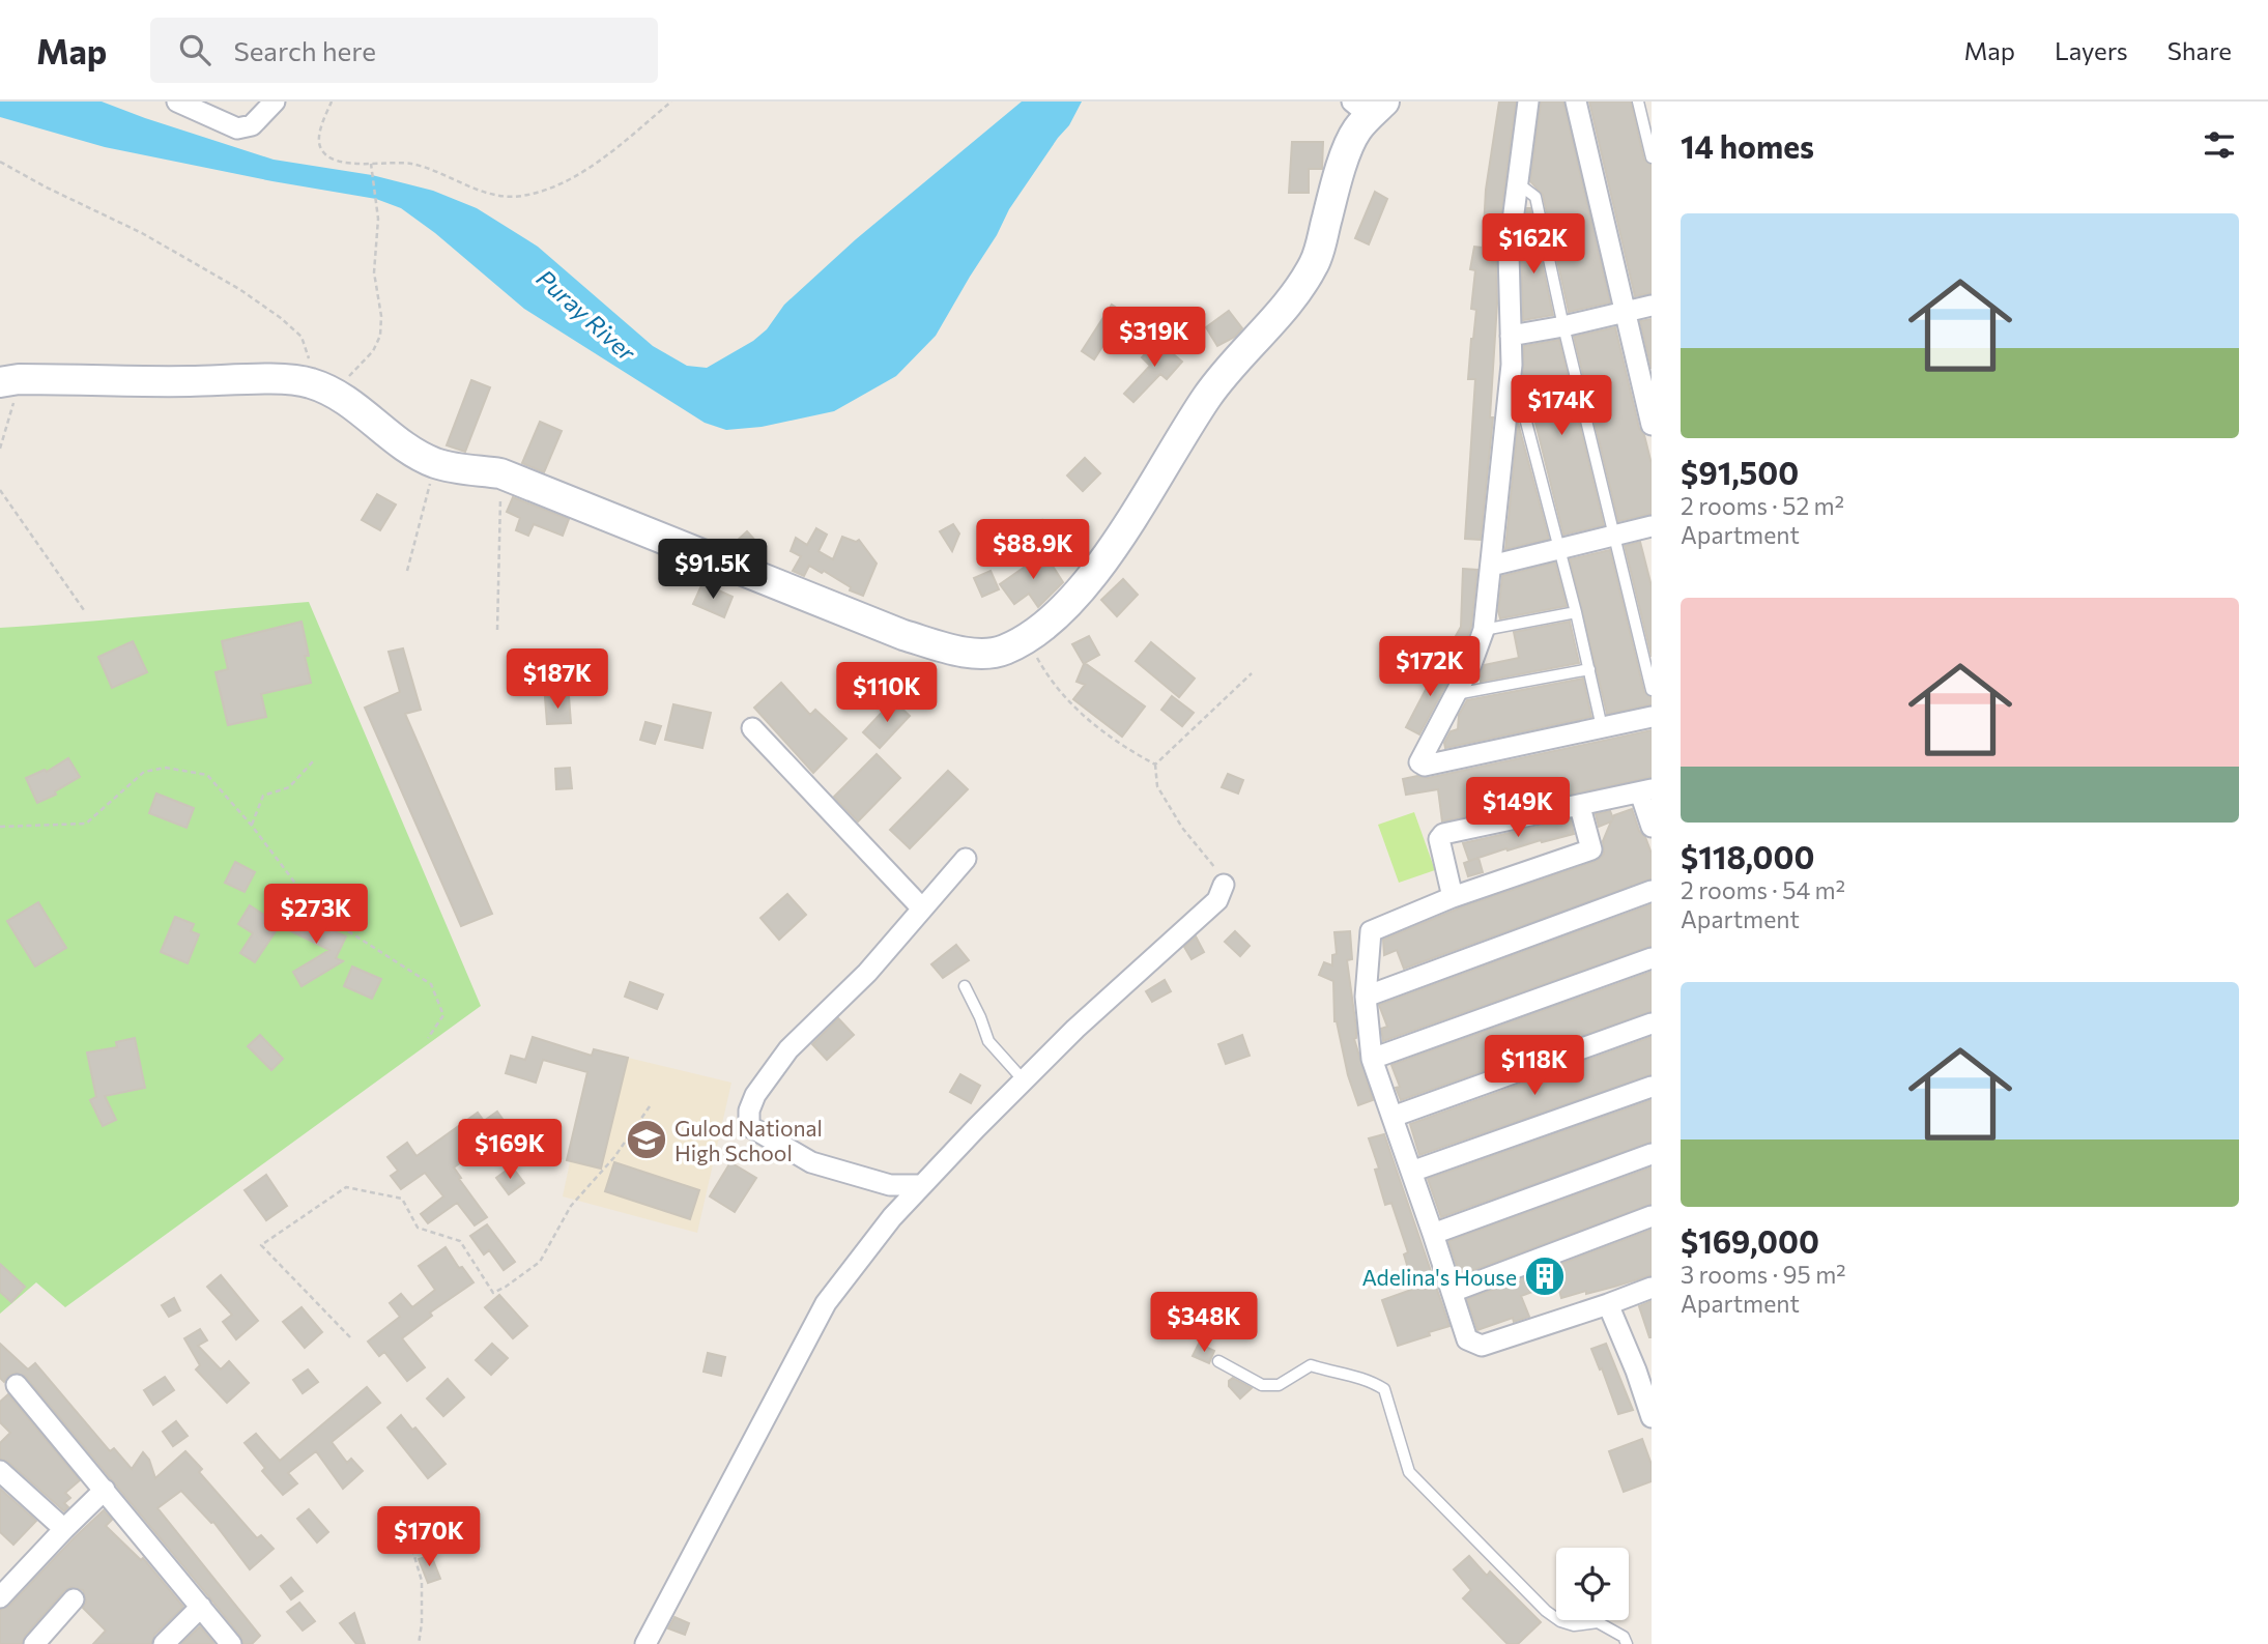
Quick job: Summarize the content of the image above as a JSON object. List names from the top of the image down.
{
  "water": ["Puray River"],
  "places": {
    "school or university": ["Gulod National High School"],
    "building": ["Adelina's House"]
  },
  "page": {
    "header": "Map",
    "search": "Search here",
    "nav": ["Map", "Layers", "Share"],
    "heading": "14 homes",
    "list": [
      {
        "name": "$91,500",
        "note": "2 rooms · 52 m² · Apartment"
      },
      {
        "name": "$118,000",
        "note": "2 rooms · 54 m² · Apartment"
      },
      {
        "name": "$169,000",
        "note": "3 rooms · 95 m² · Apartment"
      }
    ],
    "price": [
      "$162K",
      "$319K",
      "$174K",
      "$88.9K",
      "$91.5K",
      "$172K",
      "$187K",
      "$110K",
      "$149K",
      "$273K",
      "$118K",
      "$169K",
      "$348K",
      "$170K"
    ]
  }
}
